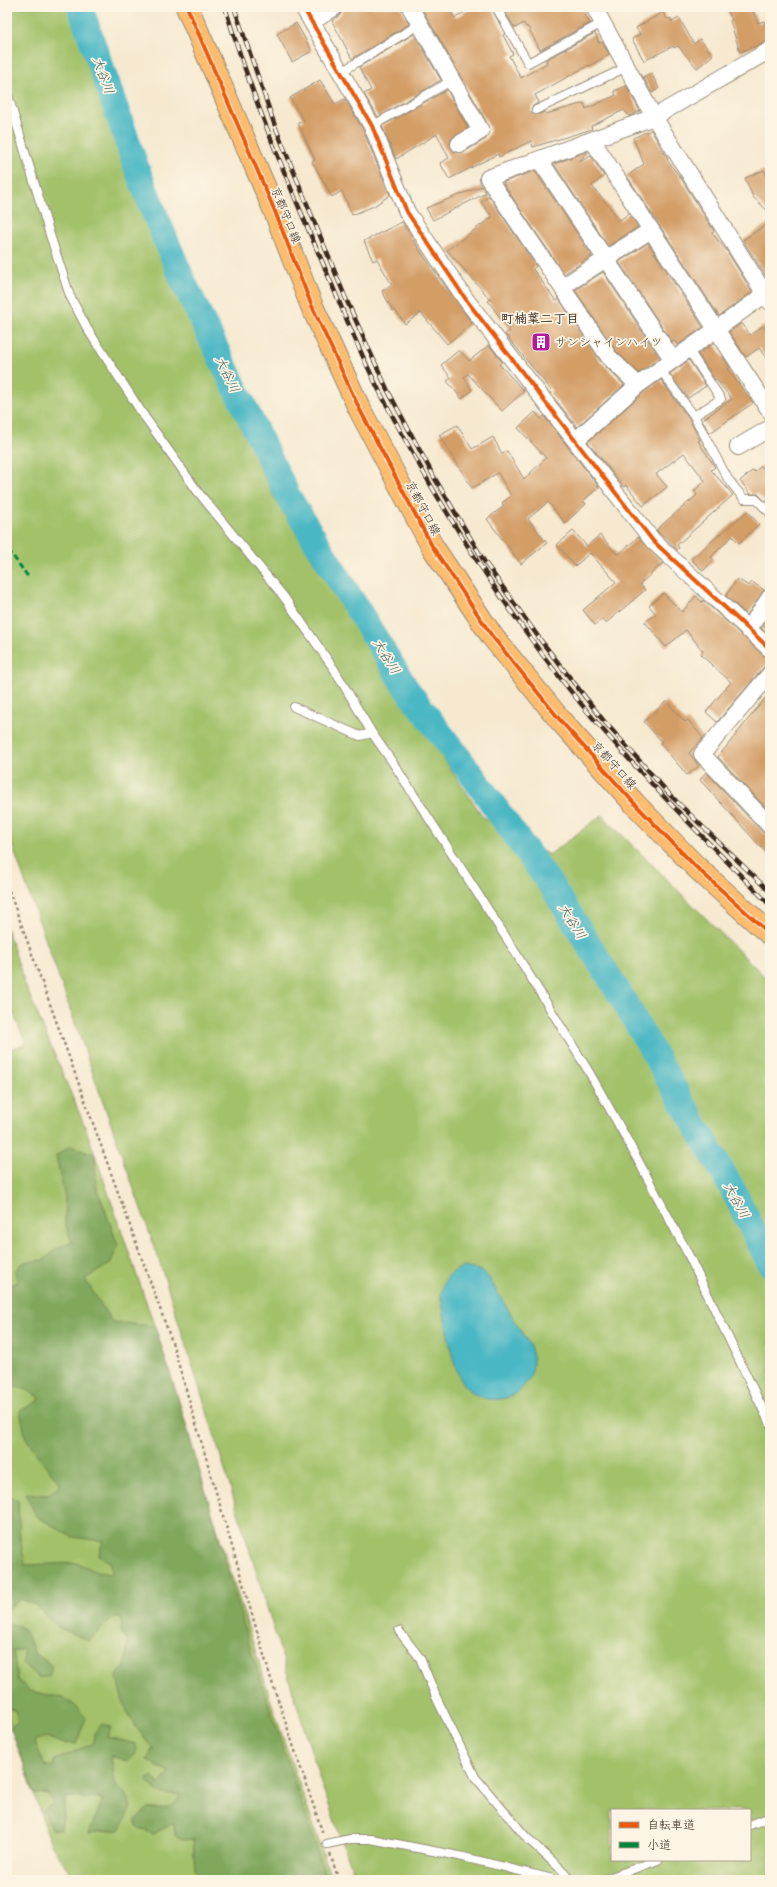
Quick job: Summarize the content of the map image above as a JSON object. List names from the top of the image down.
{
  "streets": {
    "main road": ["京都守口線"]
  },
  "districts": ["町楠葉二丁目"],
  "water": ["大谷川"],
  "places": {
    "building": ["サンシャインハイツ"]
  },
  "legend": ["自転車道", "小道"]
}
